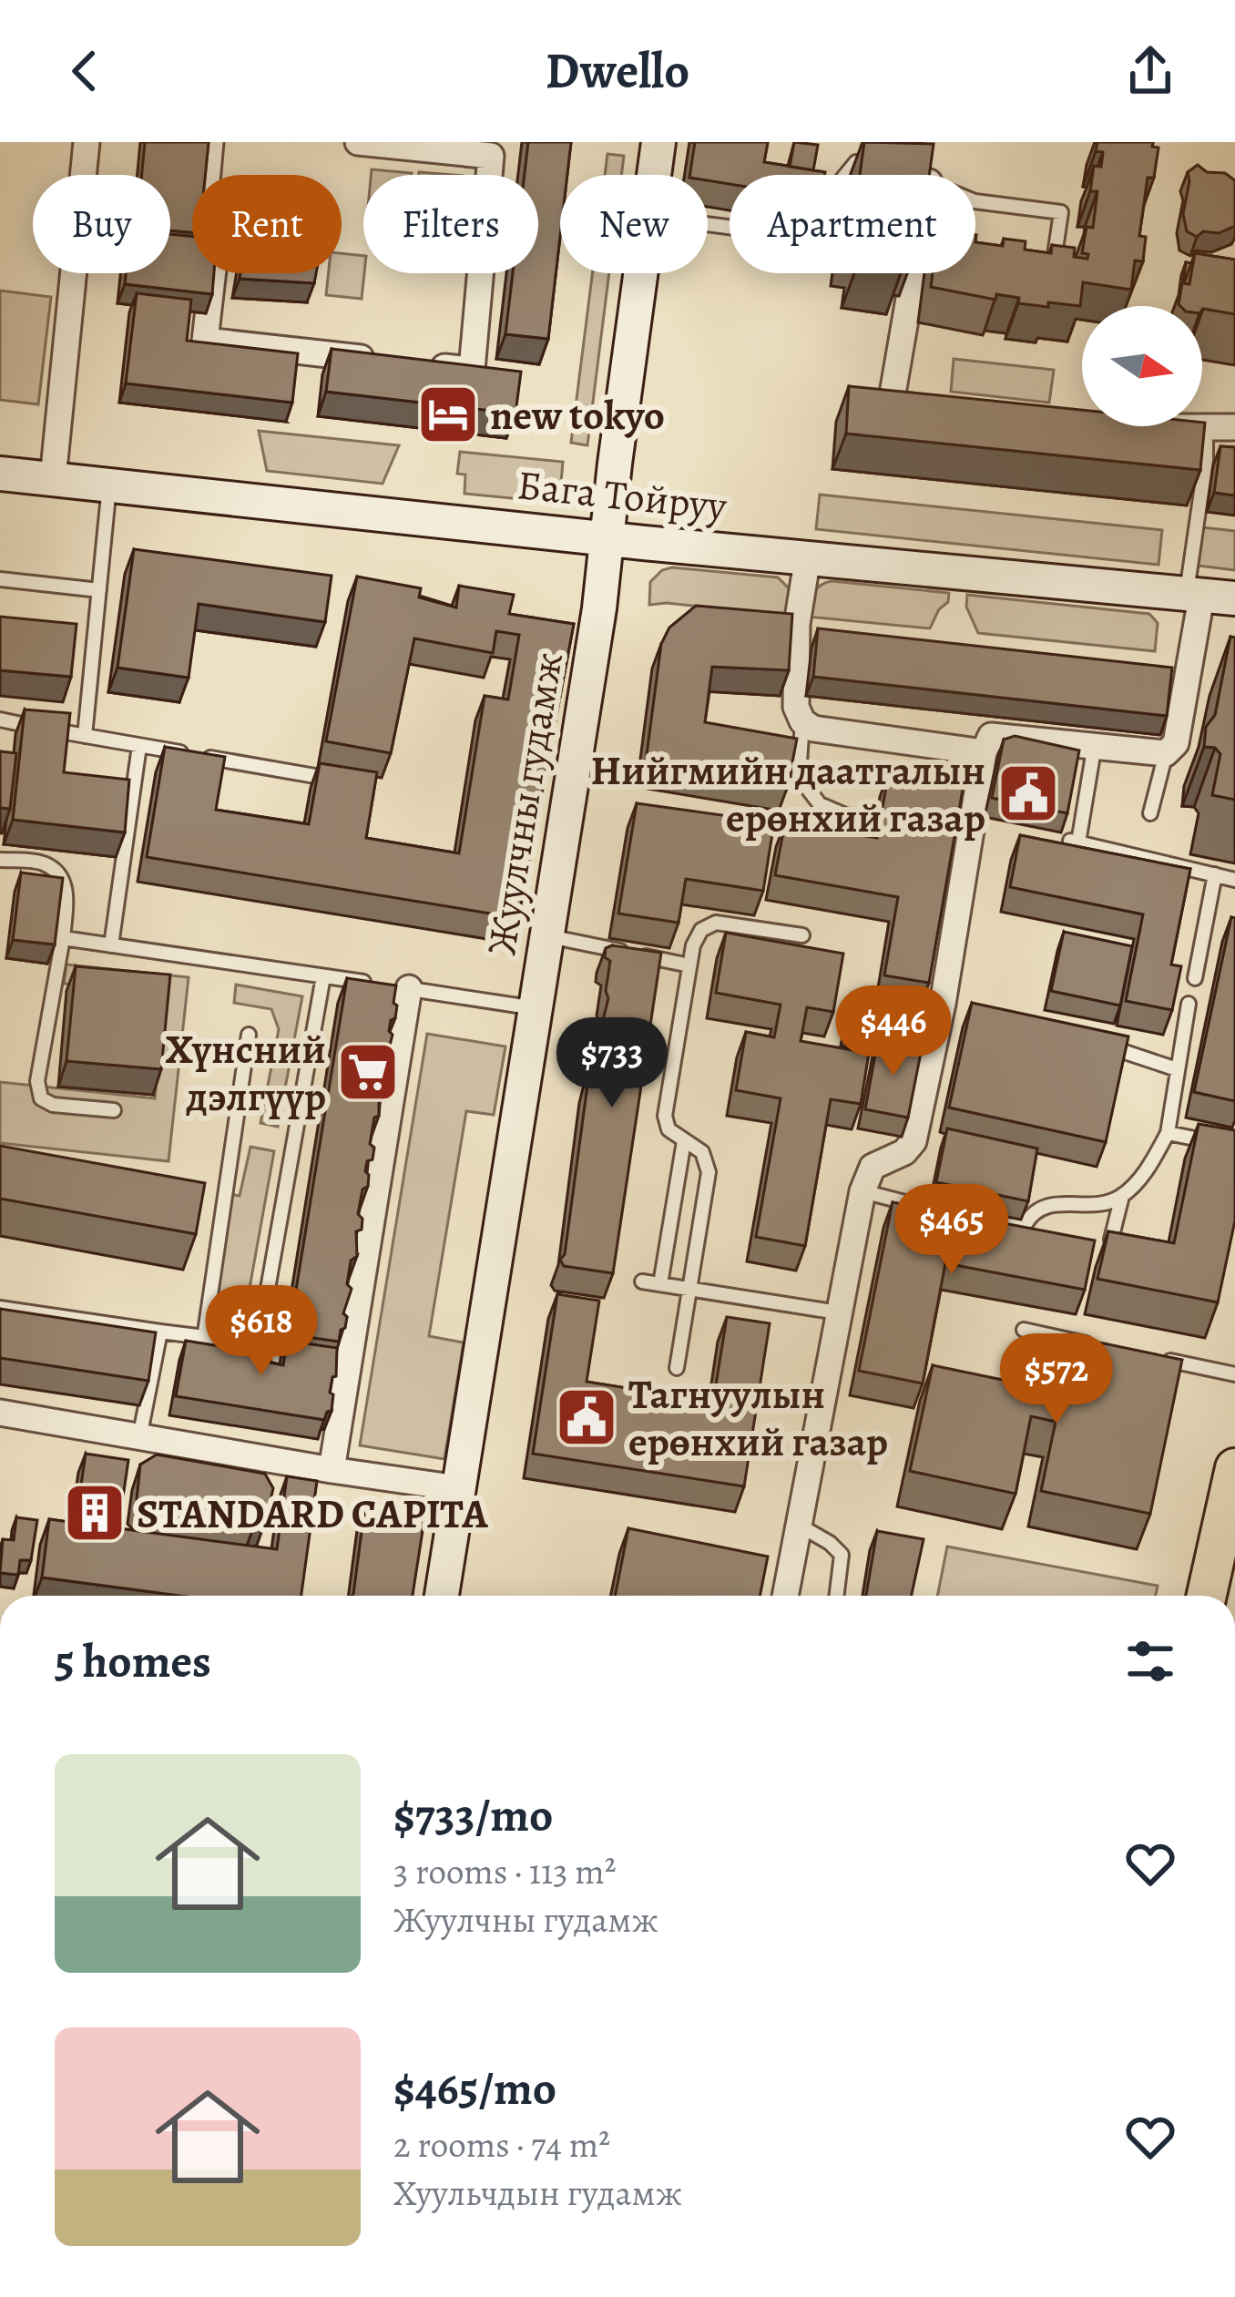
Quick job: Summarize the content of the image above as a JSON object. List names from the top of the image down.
{
  "streets": {
    "main road": ["Бага Тойруу", "Жуулчны гудамж"]
  },
  "crossings": [
    ["Бага Тойруу", "Жуулчны гудамж"]
  ],
  "places": {
    "hotel": ["new tokyo"],
    "public building": ["Нийгмийн даатгалын ерөнхий газар", "Тагнуулын ерөнхий газар"],
    "supermarket": ["Хүнсний дэлгүүр"],
    "building": ["STANDARD CAPITA"]
  },
  "north": "right",
  "page": {
    "header": "Dwello",
    "chip": [
      "Buy",
      "Rent",
      "Filters",
      "New",
      "Apartment"
    ],
    "price": [
      "$446",
      "$733",
      "$465",
      "$618",
      "$572"
    ],
    "heading": "5 homes",
    "list": [
      {
        "name": "$733/mo",
        "note": "3 rooms · 113 m² · Жуулчны гудамж"
      },
      {
        "name": "$465/mo",
        "note": "2 rooms · 74 m² · Хуульчдын гудамж"
      }
    ]
  }
}
